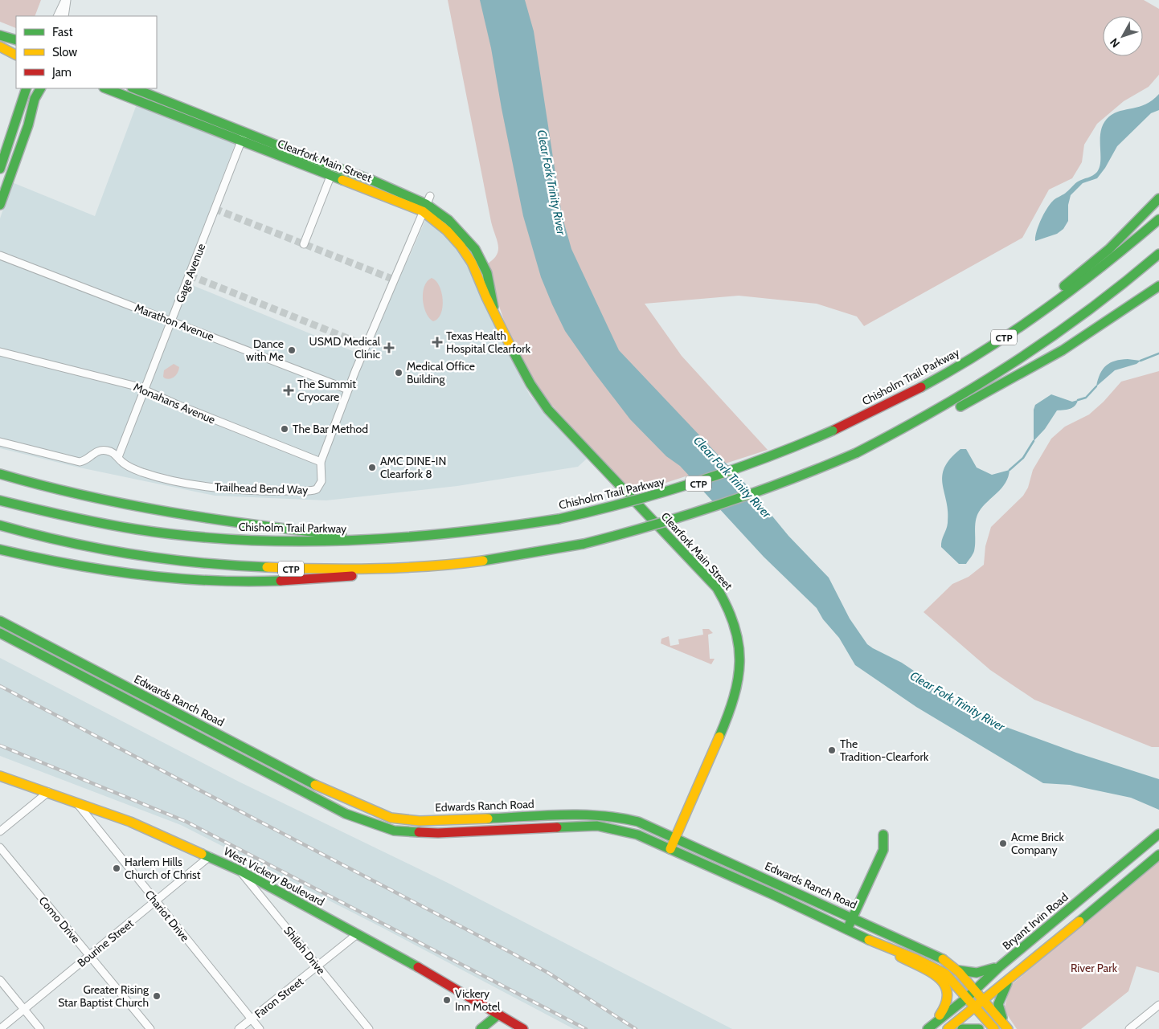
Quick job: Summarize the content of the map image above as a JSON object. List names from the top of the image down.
{
  "streets": {
    "main road": [
      "Clearfork Main Street",
      "CTP",
      "Chisholm Trail Parkway",
      "Edwards Ranch Road",
      "West Vickery Boulevard",
      "Bryant Irvin Road"
    ],
    "street": [
      "Gage Avenue",
      "Marathon Avenue",
      "Monahans Avenue",
      "Trailhead Bend Way",
      "Chariot Drive",
      "Como Drive",
      "Bourine Street",
      "Shiloh Drive",
      "Faron Street"
    ]
  },
  "crossings": [
    ["Clearfork Main Street", "Gage Avenue"],
    ["Clearfork Main Street", "Trailhead Bend Way"],
    ["Clearfork Main Street", "Edwards Ranch Road"],
    ["Gage Avenue", "Marathon Avenue"],
    ["Gage Avenue", "Monahans Avenue"],
    ["Gage Avenue", "Trailhead Bend Way"],
    ["Marathon Avenue", "Trailhead Bend Way"],
    ["Monahans Avenue", "Trailhead Bend Way"],
    ["Edwards Ranch Road", "Bryant Irvin Road"],
    ["West Vickery Boulevard", "Chariot Drive"],
    ["West Vickery Boulevard", "Bourine Street"],
    ["West Vickery Boulevard", "Shiloh Drive"],
    ["West Vickery Boulevard", "Faron Street"],
    ["Chariot Drive", "Bourine Street"],
    ["Chariot Drive", "Faron Street"],
    ["Como Drive", "Bourine Street"],
    ["Shiloh Drive", "Faron Street"]
  ],
  "water": ["Clear Fork Trinity River"],
  "parks": ["River Park"],
  "places": {
    "health": ["Texas Health Hospital Clearfork", "USMD Medical Clinic", "The Summit Cryocare"],
    "other": [
      "Dance with Me",
      "Medical Office Building",
      "The Bar Method",
      "AMC DINE-IN Clearfork 8",
      "The Tradition-Clearfork",
      "Acme Brick Company",
      "Harlem Hills Church of Christ",
      "Greater Rising Star Baptist Church",
      "Vickery Inn Motel"
    ]
  },
  "legend": ["Fast", "Slow", "Jam"],
  "north": "bottom left"
}
